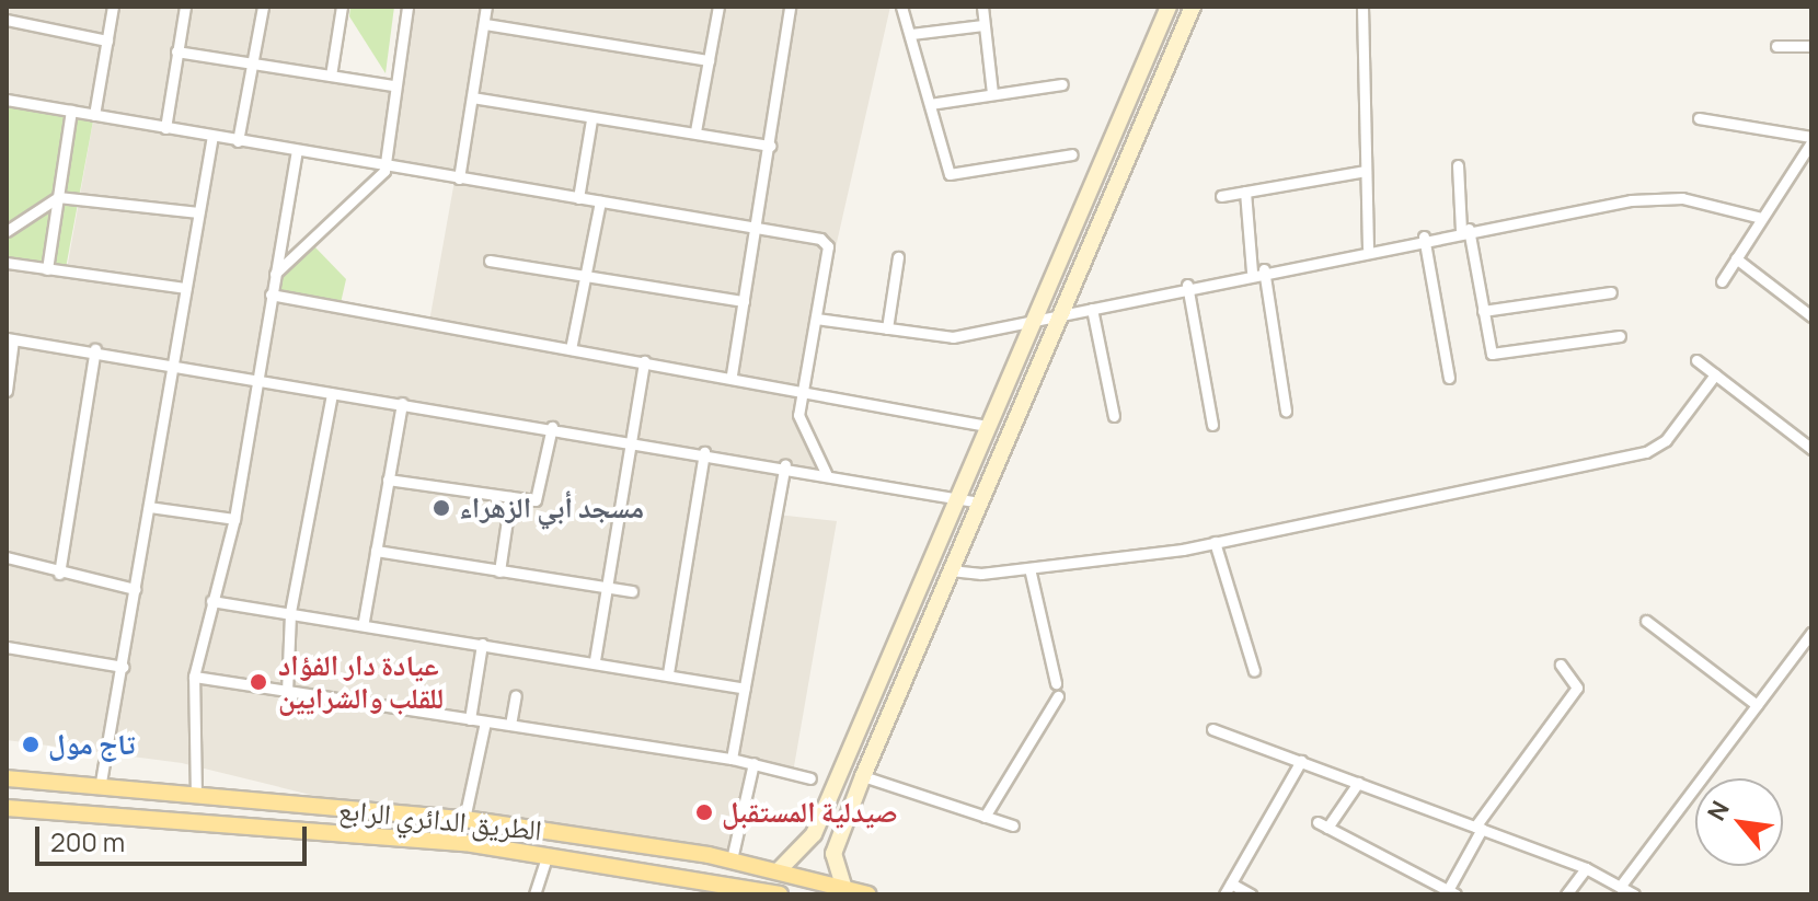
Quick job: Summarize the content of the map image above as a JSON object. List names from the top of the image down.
{
  "streets": {
    "main road": ["الطريق الدائري الرابع"]
  },
  "places": [
    "مسجد أبي الزهراء",
    "عيادة دار الفؤاد للقلب والشرايين",
    "تاج مول",
    "صيدلية المستقبل"
  ],
  "scale_bar": "200 m",
  "north": "top left"
}
